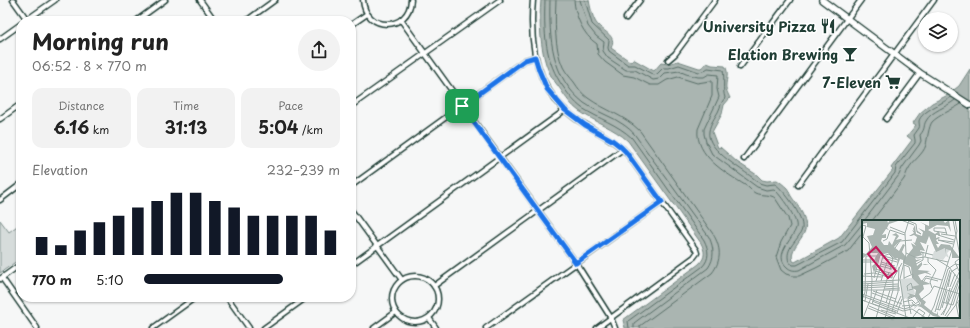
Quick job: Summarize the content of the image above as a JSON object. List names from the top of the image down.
{
  "places": {
    "restaurant": ["University Pizza"],
    "bar": ["Elation Brewing"],
    "supermarket": ["7-Eleven"]
  },
  "page": {
    "heading": ["Morning run", "06:52 · 8 × 770 m"],
    "stats": [
      ["Distance", "6.16 km"],
      ["Time", "31:13"],
      ["Pace", "5:04 /km"]
    ],
    "chart": ["Elevation", "232–239 m"],
    "list": [
      {
        "name": "770 m",
        "note": "5:10"
      }
    ]
  }
}
